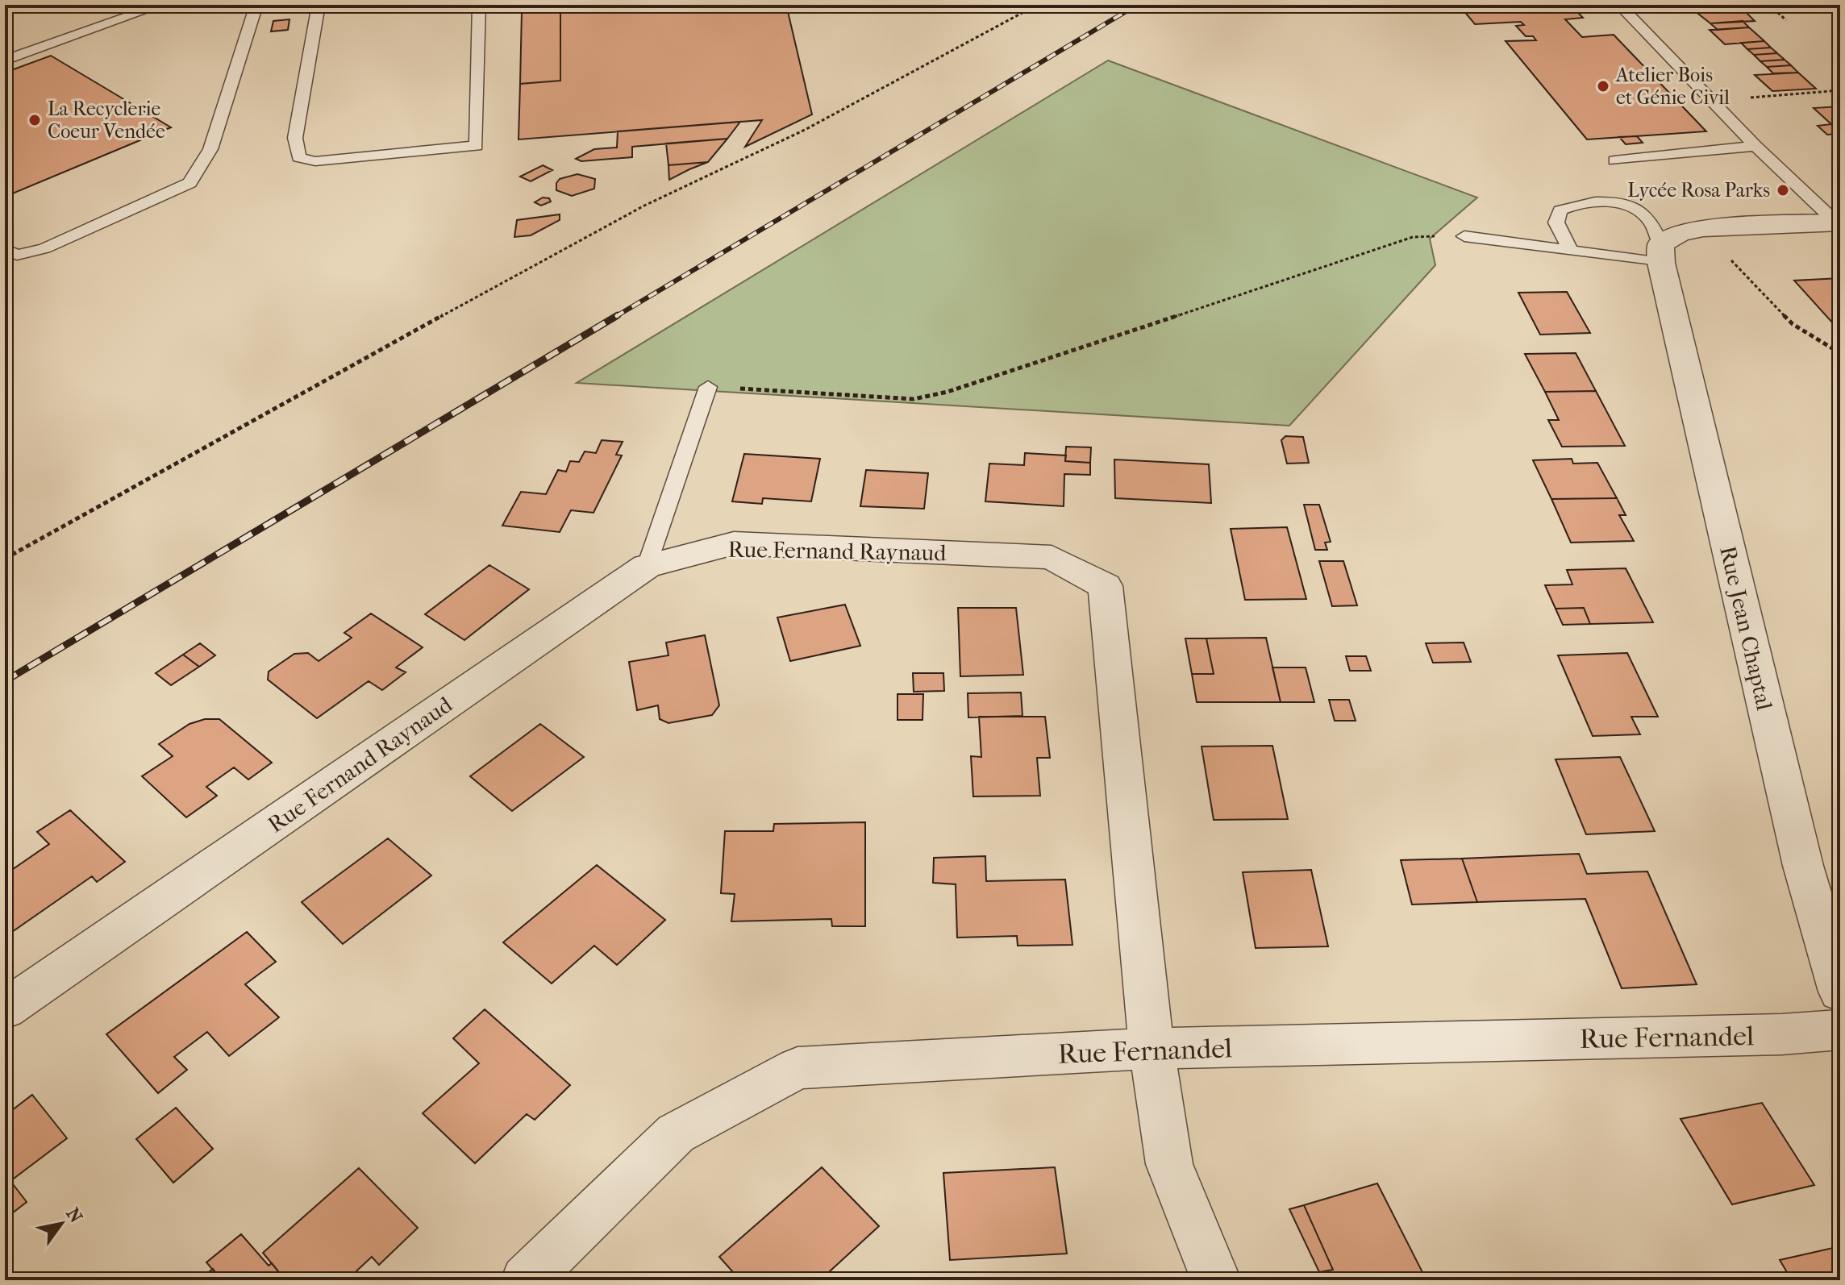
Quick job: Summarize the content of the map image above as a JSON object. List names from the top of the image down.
{
  "streets": {
    "street": ["Rue Fernand Raynaud", "Rue Jean Chaptal", "Rue Fernandel"]
  },
  "crossings": [
    ["Rue Fernand Raynaud", "Rue Fernandel"]
  ],
  "places": ["Atelier Bois et Génie Civil", "La Recyclerie Coeur Vendée", "Lycée Rosa Parks"],
  "north": "top right"
}
